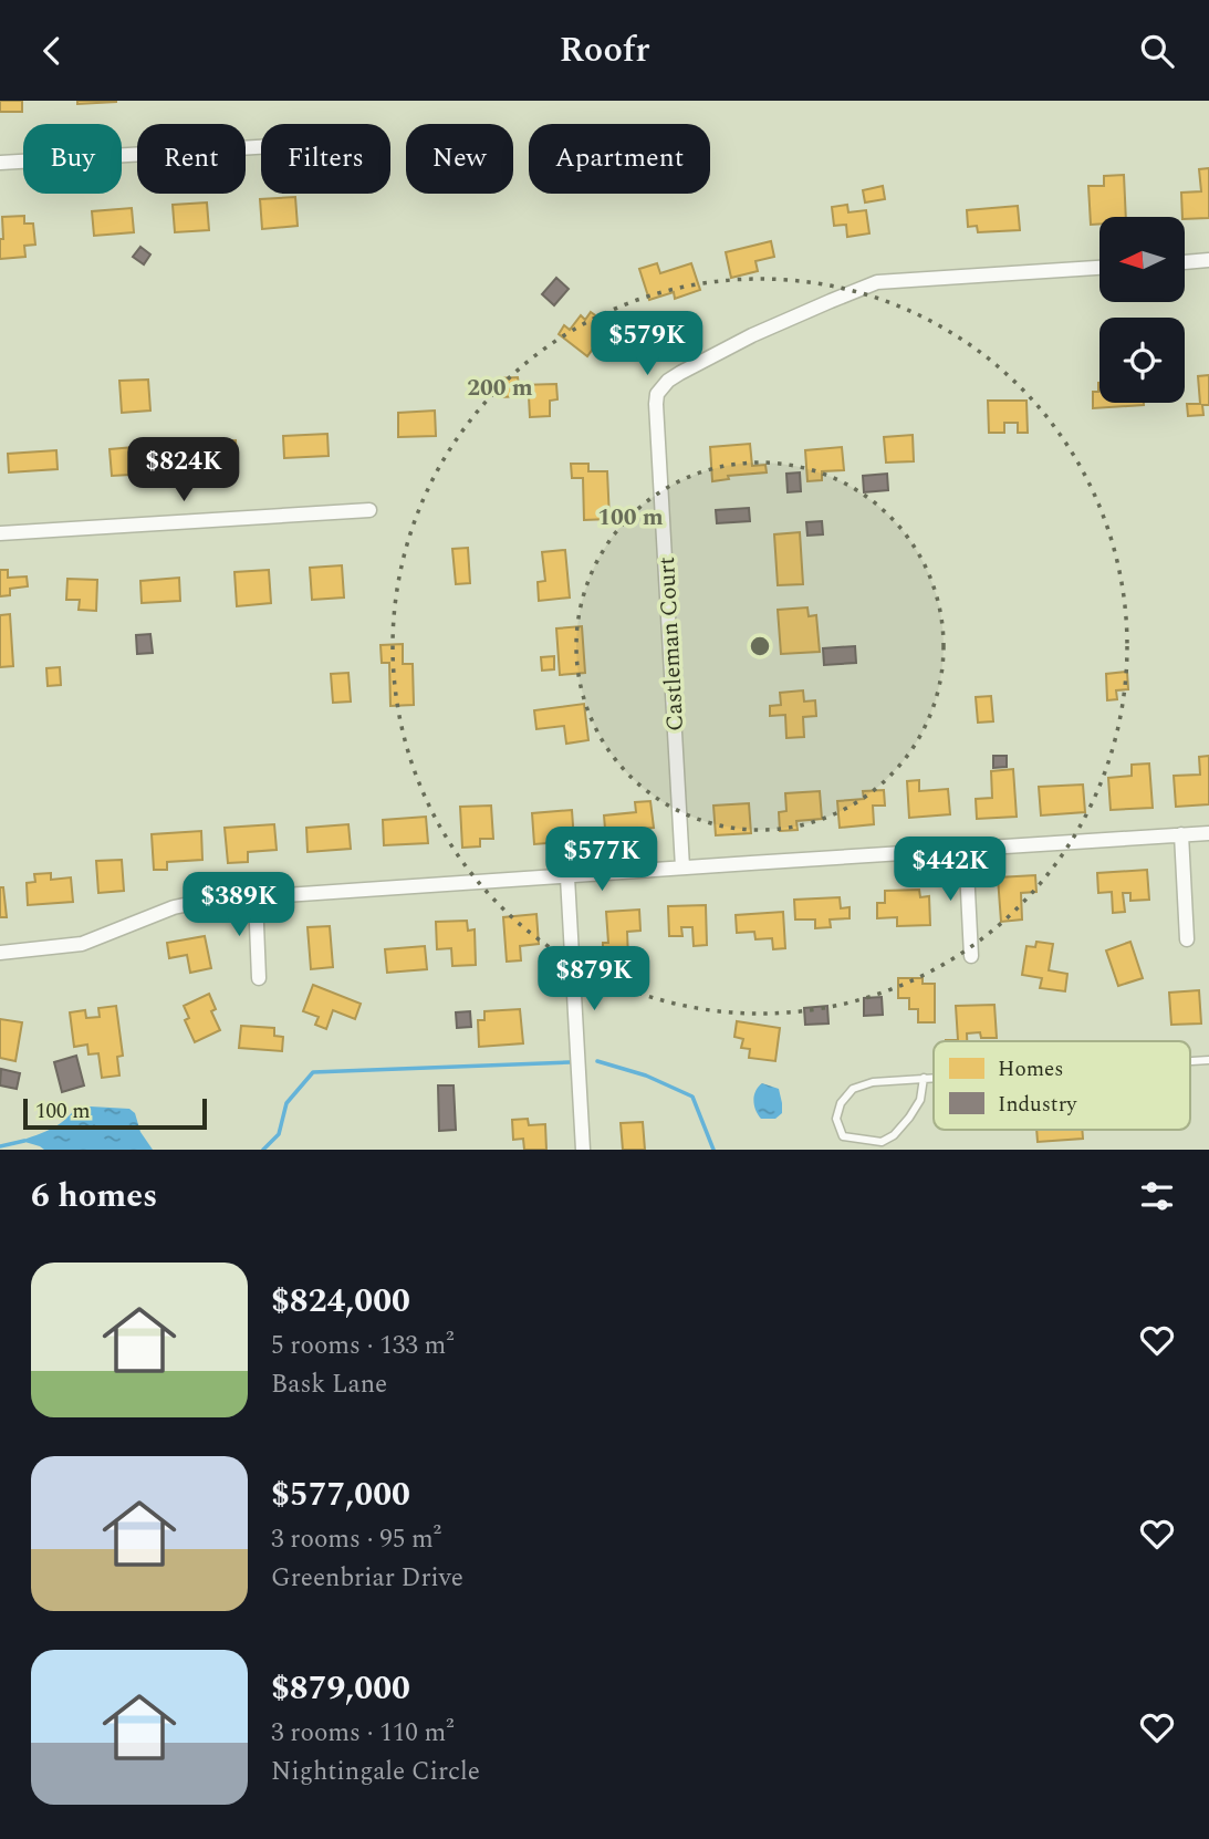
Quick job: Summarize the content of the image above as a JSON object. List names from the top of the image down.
{
  "streets": {
    "street": ["Castleman Court"]
  },
  "legend": ["Homes", "Industry"],
  "scale_bar": "100 m",
  "north": "left",
  "page": {
    "header": "Roofr",
    "chip": [
      "Buy",
      "Rent",
      "Filters",
      "New",
      "Apartment"
    ],
    "price": [
      "$579K",
      "$824K",
      "$577K",
      "$442K",
      "$389K",
      "$879K"
    ],
    "scale": "100 m",
    "heading": "6 homes",
    "list": [
      {
        "name": "$824,000",
        "note": "5 rooms · 133 m² · Bask Lane"
      },
      {
        "name": "$577,000",
        "note": "3 rooms · 95 m² · Greenbriar Drive"
      },
      {
        "name": "$879,000",
        "note": "3 rooms · 110 m² · Nightingale Circle"
      }
    ]
  },
  "rings": ["200 m", "100 m"]
}
